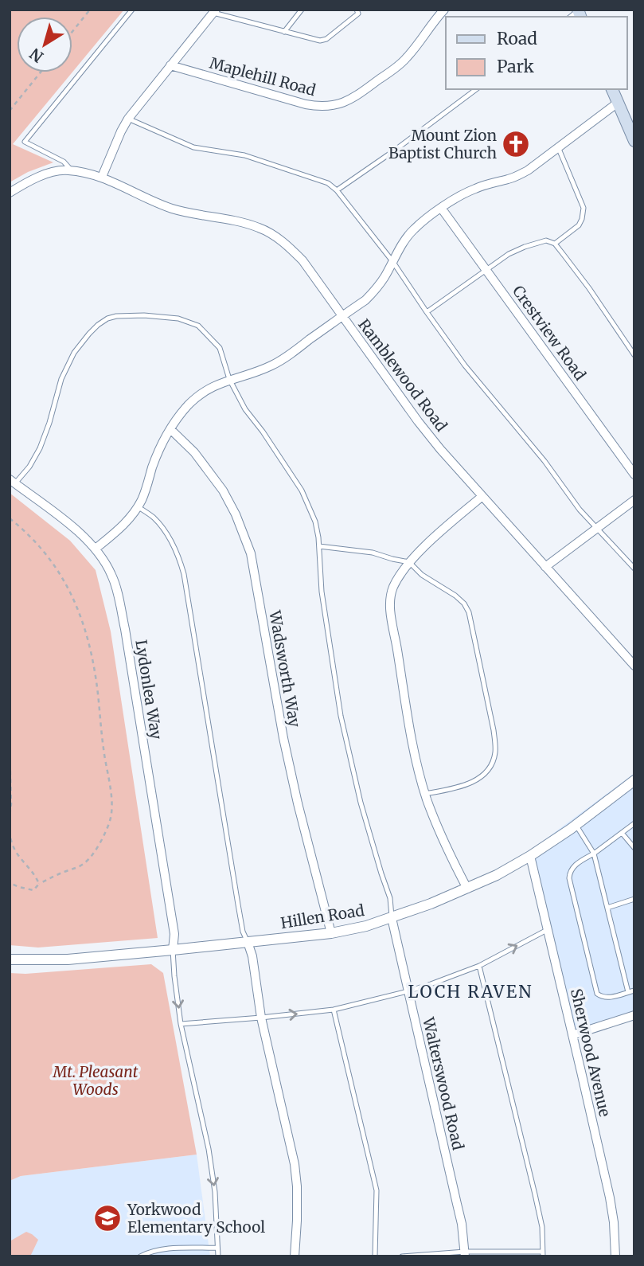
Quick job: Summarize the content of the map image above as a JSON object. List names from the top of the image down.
{
  "streets": {
    "street": [
      "Maplehill Road",
      "Crestview Road",
      "Ramblewood Road",
      "Wadsworth Way",
      "Lydonlea Way",
      "Hillen Road",
      "Sherwood Avenue",
      "Walterswood Road"
    ]
  },
  "crossings": [
    ["Wadsworth Way", "Hillen Road"],
    ["Lydonlea Way", "Hillen Road"],
    ["Hillen Road", "Sherwood Avenue"],
    ["Hillen Road", "Walterswood Road"]
  ],
  "districts": ["LOCH RAVEN"],
  "parks": ["Mt. Pleasant Woods"],
  "places": {
    "church": ["Mount Zion Baptist Church"],
    "school or university": ["Yorkwood Elementary School"]
  },
  "legend": ["Road", "Park"],
  "north": "bottom left"
}
